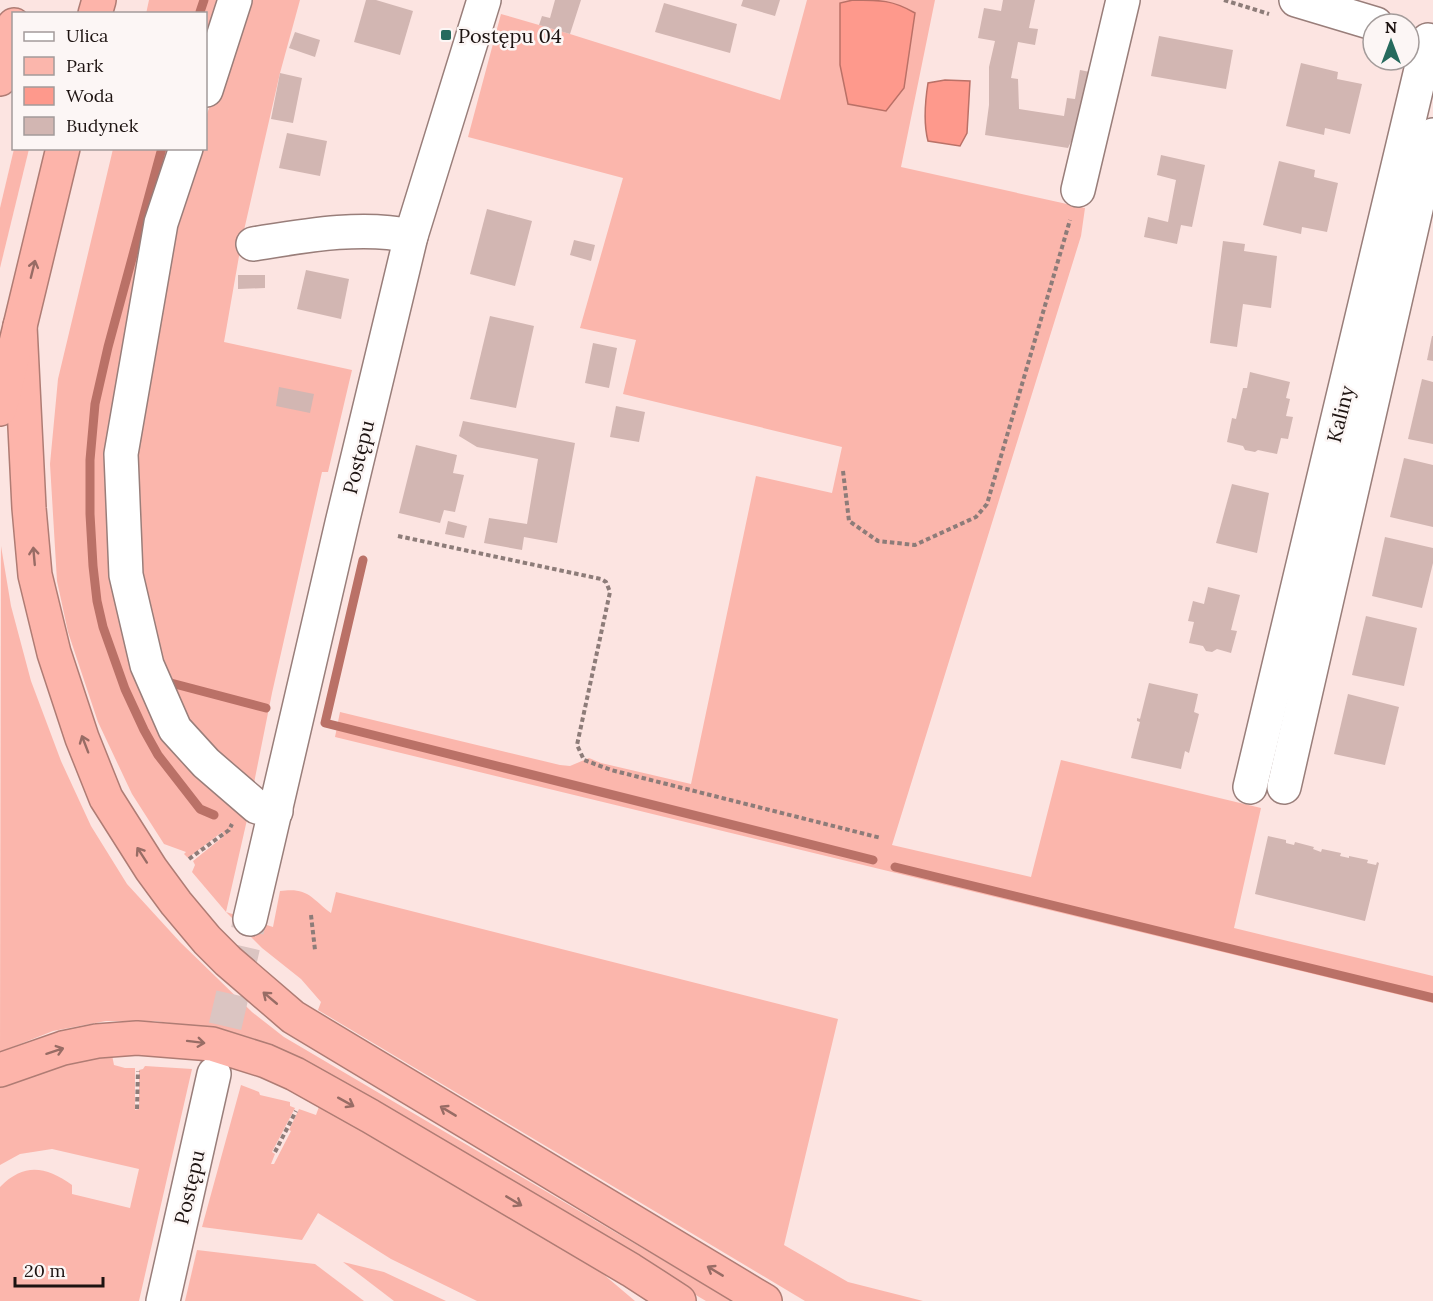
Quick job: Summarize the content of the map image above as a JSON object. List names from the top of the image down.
{
  "streets": {
    "street": ["Kaliny", "Postępu"]
  },
  "places": {
    "transit": ["Postępu 04"]
  },
  "legend": [
    "Ulica",
    "Park",
    "Woda",
    "Budynek"
  ],
  "scale_bar": "20 m",
  "north": "top"
}
